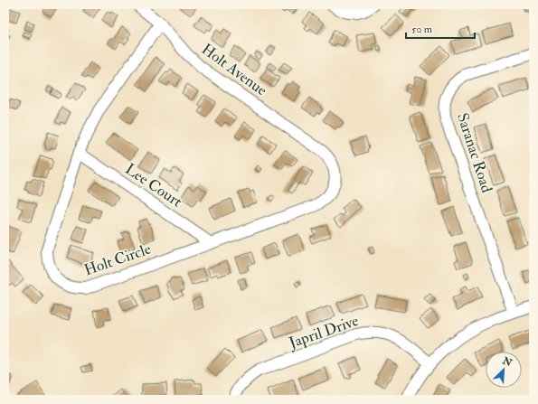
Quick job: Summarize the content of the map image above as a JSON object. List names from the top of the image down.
{
  "streets": {
    "street": [
      "Holt Avenue",
      "Saranac Road",
      "Lee Court",
      "Holt Circle",
      "Japril Drive"
    ]
  },
  "crossings": [
    ["Holt Avenue", "Holt Circle"],
    ["Lee Court", "Holt Circle"]
  ],
  "scale_bar": "50 m",
  "north": "top right"
}
